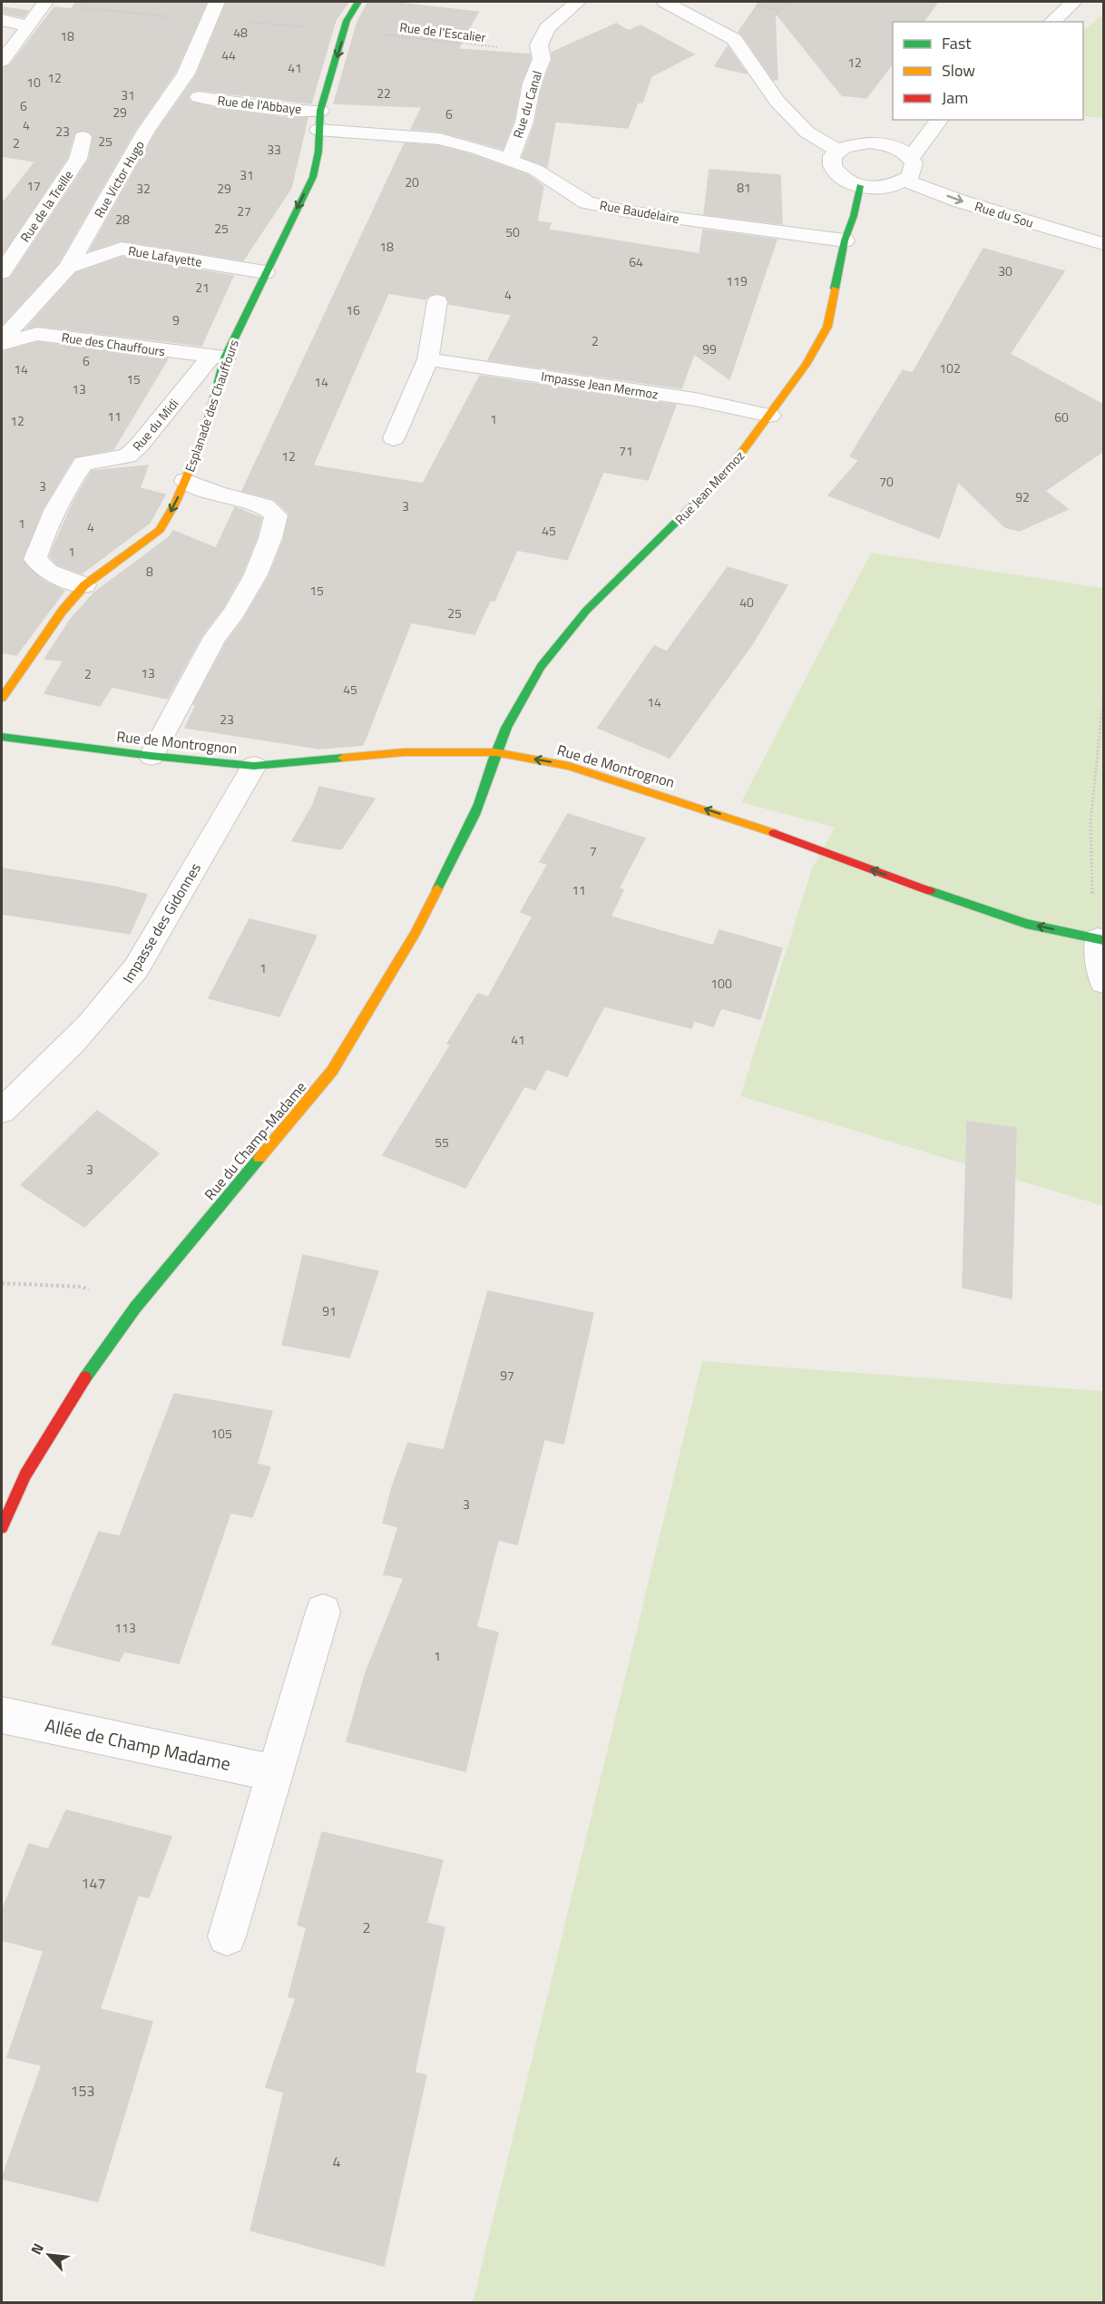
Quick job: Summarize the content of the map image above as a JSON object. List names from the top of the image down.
{
  "streets": {
    "street": [
      "Rue de l'Abbaye",
      "Rue du Canal",
      "Rue Victor Hugo",
      "Rue de la Treille",
      "Rue Baudelaire",
      "Rue du Sou",
      "Rue Lafayette",
      "Rue des Chauffours",
      "Impasse Jean Mermoz",
      "Esplanade des Chauffours",
      "Rue du Midi",
      "Rue Jean Mermoz",
      "Rue de Montrognon",
      "Impasse des Gidonnes",
      "Rue du Champ-Madame",
      "Allée de Champ Madame"
    ],
    "path": ["Rue de l'Escalier"]
  },
  "crossings": [
    ["Rue de l'Escalier", "Rue du Canal"],
    ["Rue de l'Escalier", "Esplanade des Chauffours"],
    ["Rue de l'Abbaye", "Esplanade des Chauffours"],
    ["Rue du Canal", "Rue Baudelaire"],
    ["Rue Victor Hugo", "Rue Lafayette"],
    ["Rue Victor Hugo", "Rue des Chauffours"],
    ["Rue Baudelaire", "Esplanade des Chauffours"],
    ["Rue Baudelaire", "Rue Jean Mermoz"],
    ["Rue Lafayette", "Esplanade des Chauffours"],
    ["Rue des Chauffours", "Esplanade des Chauffours"],
    ["Rue des Chauffours", "Rue du Midi"],
    ["Impasse Jean Mermoz", "Rue Jean Mermoz"],
    ["Esplanade des Chauffours", "Rue du Midi"],
    ["Rue Jean Mermoz", "Rue de Montrognon"],
    ["Rue Jean Mermoz", "Rue du Champ-Madame"],
    ["Rue de Montrognon", "Impasse des Gidonnes"],
    ["Rue de Montrognon", "Rue du Champ-Madame"]
  ],
  "one_way": ["Rue du Sou", "Esplanade des Chauffours", "Rue de Montrognon"],
  "house_numbers": [
    "48",
    "18",
    "44",
    "12",
    "41",
    "12",
    "10",
    "22",
    "31",
    "6",
    "29",
    "6",
    "4",
    "23",
    "25",
    "2",
    "33",
    "31",
    "20",
    "17",
    "81",
    "32",
    "29",
    "27",
    "28",
    "25",
    "50",
    "18",
    "64",
    "30",
    "119",
    "21",
    "4",
    "16",
    "9",
    "2",
    "99",
    "6",
    "102",
    "14",
    "15",
    "14",
    "13",
    "11",
    "60",
    "1",
    "12",
    "71",
    "12",
    "70",
    "3",
    "92",
    "3",
    "1",
    "4",
    "45",
    "1",
    "8",
    "15",
    "40",
    "25",
    "13",
    "2",
    "45",
    "14",
    "23",
    "7",
    "11",
    "1",
    "100",
    "41",
    "55",
    "3",
    "91",
    "97",
    "105",
    "3",
    "113",
    "1",
    "147",
    "2",
    "153",
    "4"
  ],
  "legend": ["Fast", "Slow", "Jam"],
  "north": "top left"
}
